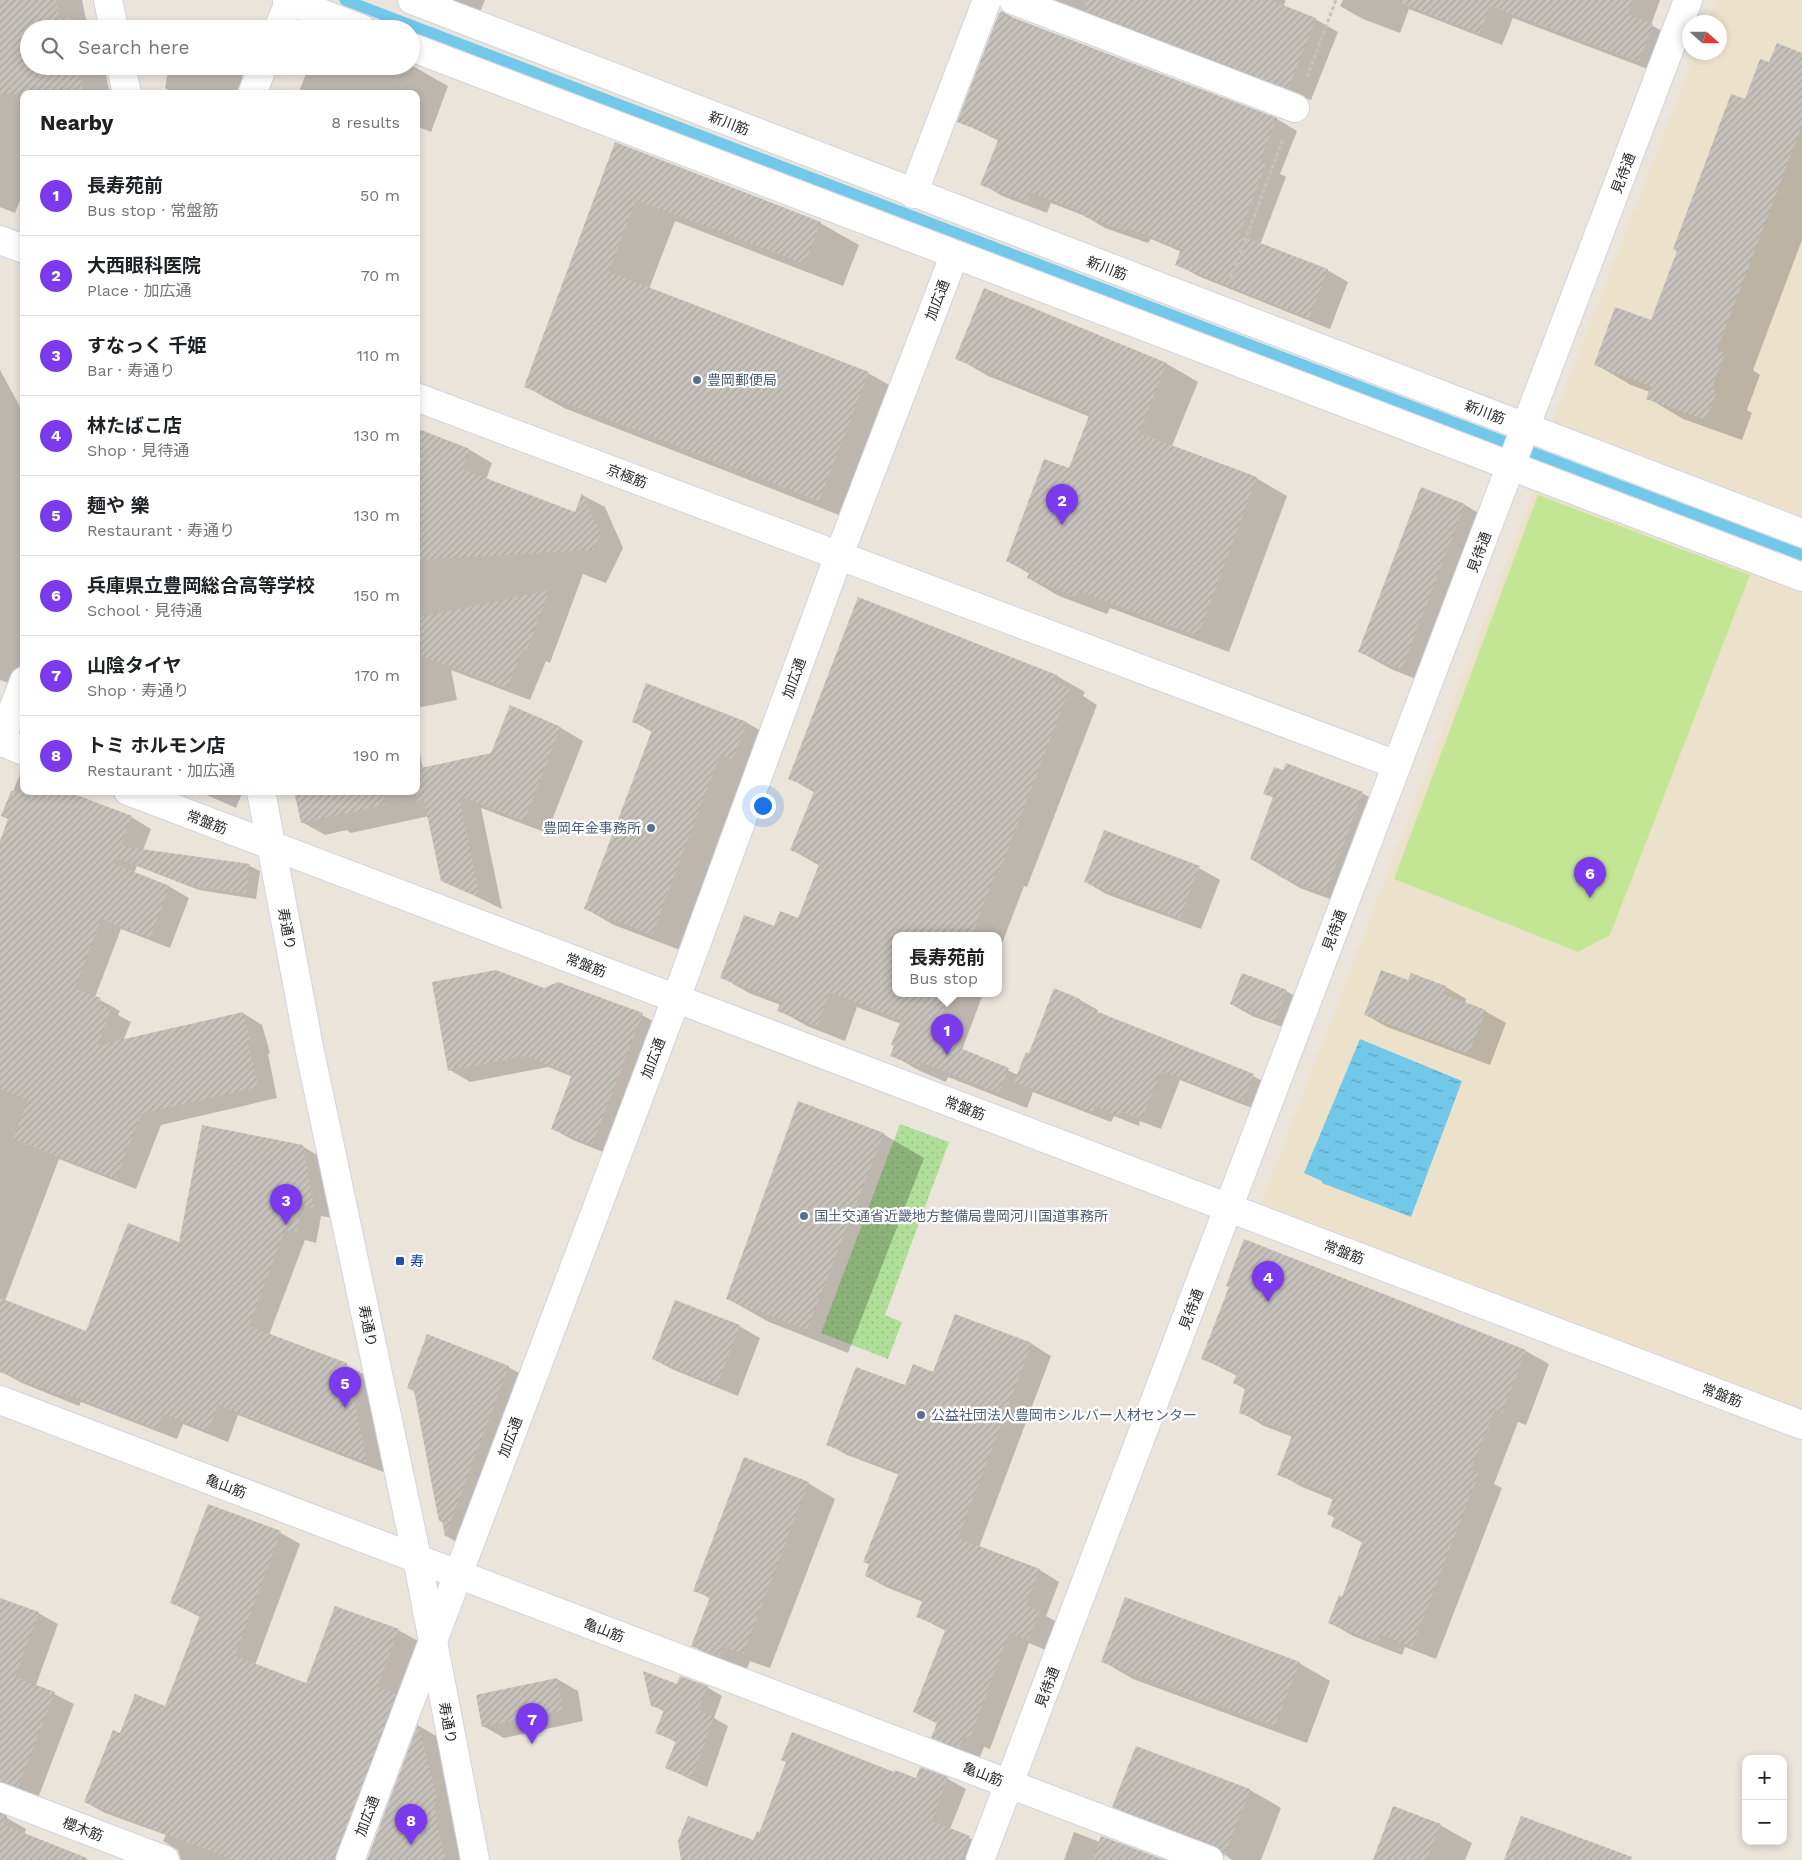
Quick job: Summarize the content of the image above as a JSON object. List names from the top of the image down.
{
  "streets": {
    "street": [
      "新川筋",
      "見待通",
      "加広通",
      "京極筋",
      "常盤筋",
      "寿通り",
      "亀山筋",
      "櫻木筋"
    ]
  },
  "crossings": [
    ["新川筋", "見待通"],
    ["見待通", "京極筋"],
    ["見待通", "常盤筋"],
    ["見待通", "亀山筋"],
    ["加広通", "京極筋"],
    ["加広通", "常盤筋"],
    ["加広通", "寿通り"],
    ["加広通", "亀山筋"],
    ["常盤筋", "寿通り"],
    ["寿通り", "亀山筋"]
  ],
  "places": {
    "other": [
      "豊岡郵便局",
      "豊岡年金事務所",
      "国土交通省近畿地方整備局豊岡河川国道事務所",
      "公益社団法人豊岡市シルバー人材センター"
    ],
    "transit": ["寿"]
  },
  "north": "right",
  "page": {
    "search": "Search here",
    "heading": ["Nearby", "8 results"],
    "list": [
      {
        "mark": "1",
        "name": "長寿苑前",
        "note": "Bus stop · 常盤筋",
        "value": "50 m"
      },
      {
        "mark": "2",
        "name": "大西眼科医院",
        "note": "Place · 加広通",
        "value": "70 m"
      },
      {
        "mark": "3",
        "name": "すなっく 千姫",
        "note": "Bar · 寿通り",
        "value": "110 m"
      },
      {
        "mark": "4",
        "name": "林たばこ店",
        "note": "Shop · 見待通",
        "value": "130 m"
      },
      {
        "mark": "5",
        "name": "麺や 樂",
        "note": "Restaurant · 寿通り",
        "value": "130 m"
      },
      {
        "mark": "6",
        "name": "兵庫県立豊岡総合高等学校",
        "note": "School · 見待通",
        "value": "150 m"
      },
      {
        "mark": "7",
        "name": "山陰タイヤ",
        "note": "Shop · 寿通り",
        "value": "170 m"
      },
      {
        "mark": "8",
        "name": "トミ ホルモン店",
        "note": "Restaurant · 加広通",
        "value": "190 m"
      }
    ],
    "pins": [
      "2",
      "6",
      "1",
      "3",
      "4",
      "5",
      "7",
      "8"
    ],
    "popup": ["長寿苑前", "Bus stop"],
    "map_buttons": ["+", "−"]
  }
}
